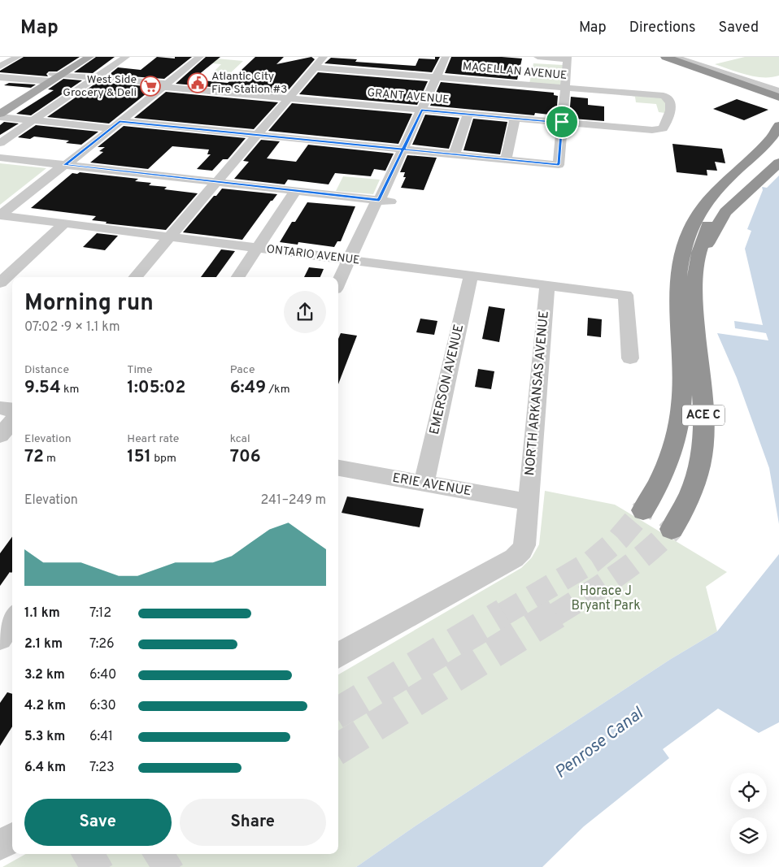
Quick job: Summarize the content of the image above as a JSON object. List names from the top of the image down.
{
  "streets": {
    "highway": ["ACE C"],
    "street": [
      "MAGELLAN AVENUE",
      "GRANT AVENUE",
      "ONTARIO AVENUE",
      "EMERSON AVENUE",
      "NORTH ARKANSAS AVENUE",
      "ERIE AVENUE"
    ]
  },
  "crossings": [
    ["MAGELLAN AVENUE", "GRANT AVENUE"],
    ["ONTARIO AVENUE", "EMERSON AVENUE"],
    ["ONTARIO AVENUE", "NORTH ARKANSAS AVENUE"],
    ["EMERSON AVENUE", "ERIE AVENUE"],
    ["NORTH ARKANSAS AVENUE", "ERIE AVENUE"]
  ],
  "water": ["Penrose Canal"],
  "parks": ["Horace J Bryant Park"],
  "places": {
    "public building": ["Atlantic City Fire Station #3"],
    "supermarket": ["West Side Grocery & Deli"]
  },
  "page": {
    "header": "Map",
    "nav": ["Map", "Directions", "Saved"],
    "heading": ["Morning run", "07:02 · 9 × 1.1 km"],
    "stats": [
      ["Distance", "9.54 km"],
      ["Time", "1:05:02"],
      ["Pace", "6:49 /km"],
      ["Elevation", "72 m"],
      ["Heart rate", "151 bpm"],
      ["kcal", "706"]
    ],
    "chart": ["Elevation", "241–249 m"],
    "list": [
      {
        "name": "1.1 km",
        "note": "7:12"
      },
      {
        "name": "2.1 km",
        "note": "7:26"
      },
      {
        "name": "3.2 km",
        "note": "6:40"
      },
      {
        "name": "4.2 km",
        "note": "6:30"
      },
      {
        "name": "5.3 km",
        "note": "6:41"
      },
      {
        "name": "6.4 km",
        "note": "7:23"
      }
    ],
    "buttons": ["Save", "Share"]
  }
}
